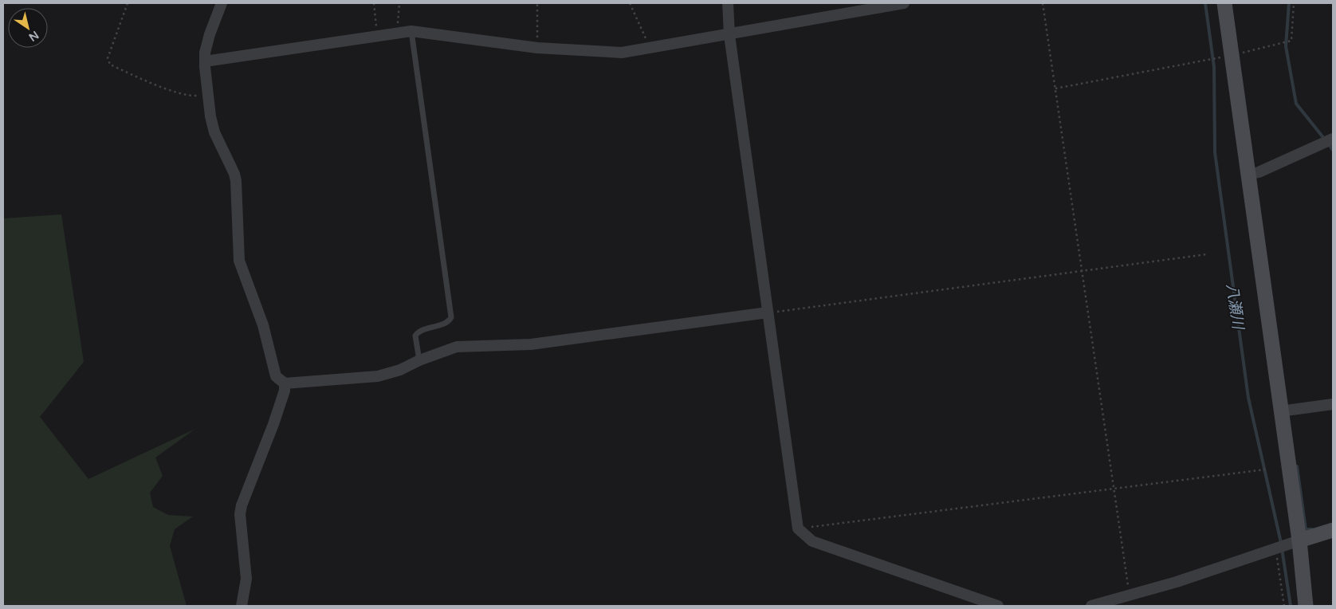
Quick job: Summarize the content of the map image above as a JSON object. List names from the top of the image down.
{
  "water": ["八瀬川"],
  "north": "bottom right"
}
